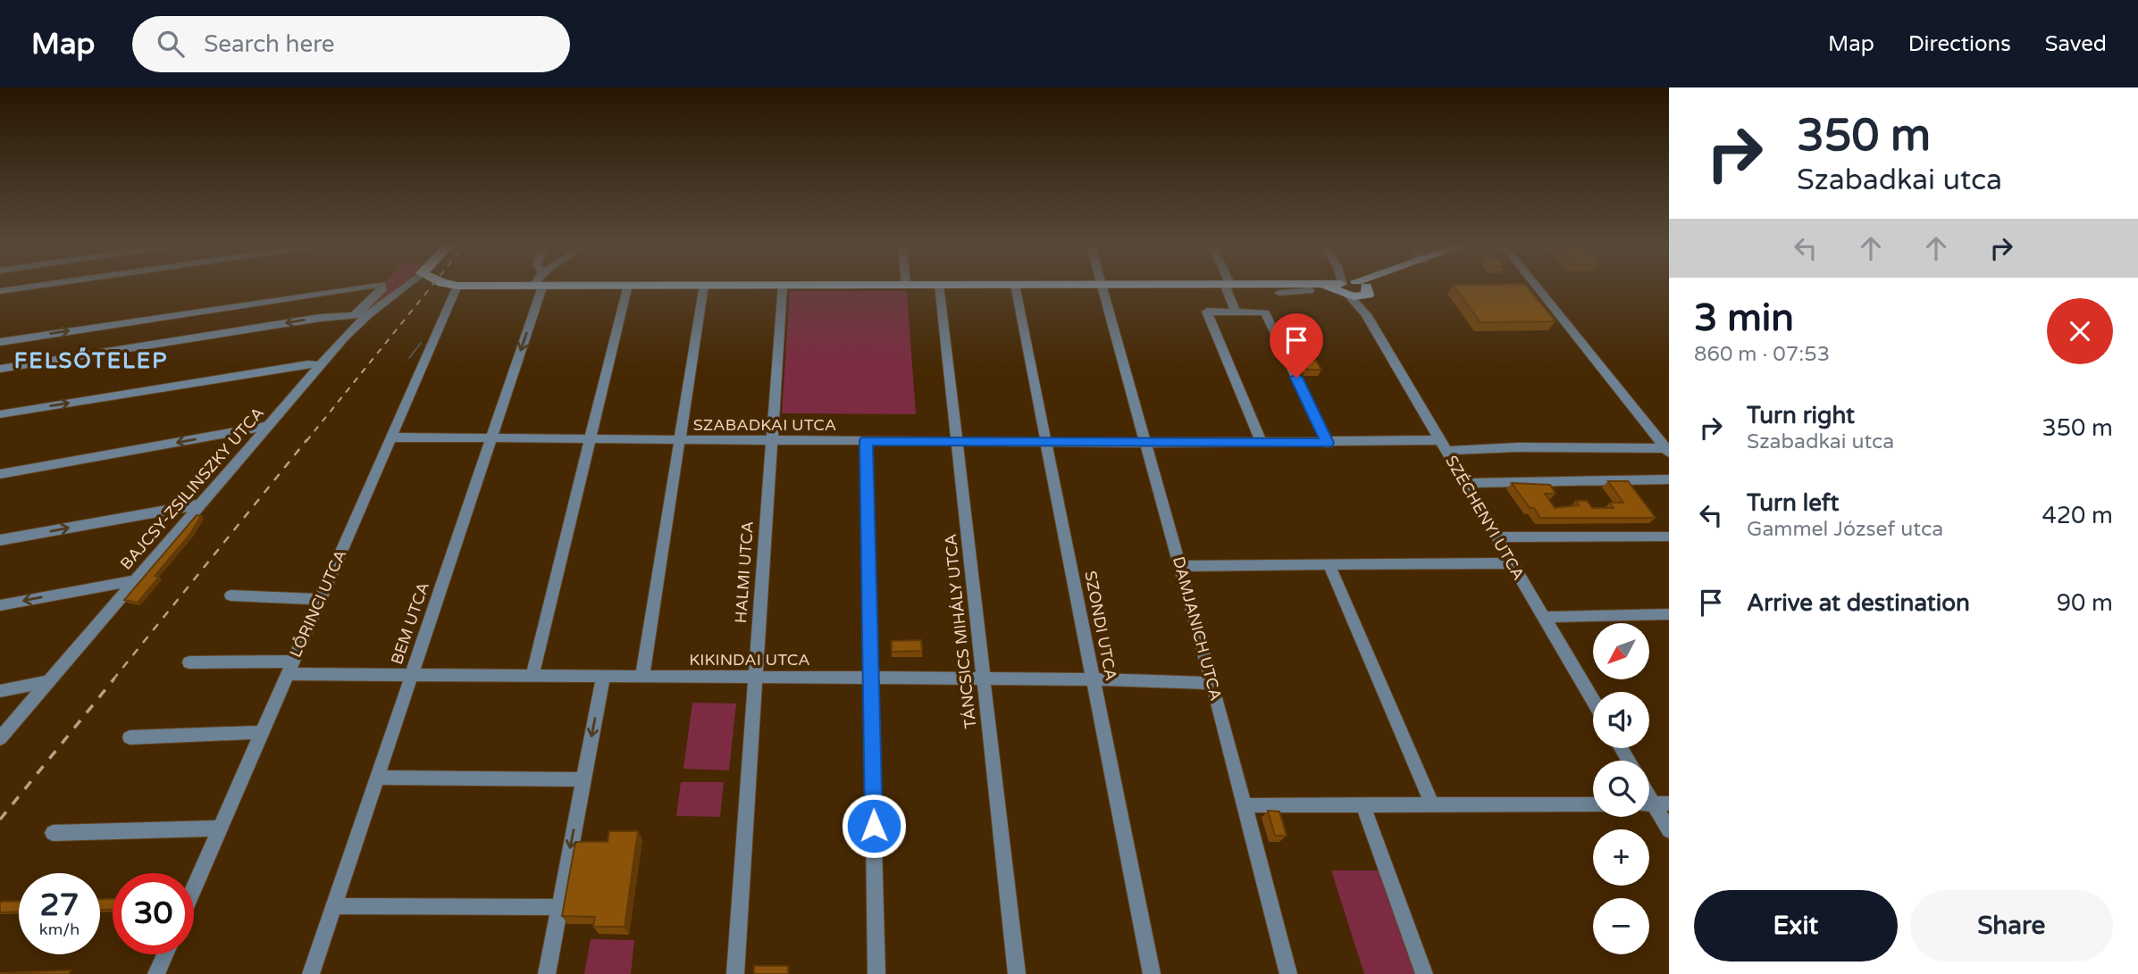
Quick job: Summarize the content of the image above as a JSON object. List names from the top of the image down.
{
  "streets": {
    "street": [
      "SZABADKAI UTCA",
      "BAJCSY-ZSILINSZKY UTCA",
      "SZÉCHENYI UTCA",
      "HALMI UTCA",
      "LŐRINCI UTCA",
      "BEM UTCA",
      "SZONDI UTCA",
      "DAMJANICH UTCA",
      "TÁNCSICS MIHÁLY UTCA",
      "KIKINDAI UTCA"
    ]
  },
  "crossings": [
    ["SZABADKAI UTCA", "SZÉCHENYI UTCA"],
    ["SZABADKAI UTCA", "HALMI UTCA"],
    ["SZABADKAI UTCA", "LŐRINCI UTCA"],
    ["SZABADKAI UTCA", "BEM UTCA"],
    ["SZABADKAI UTCA", "SZONDI UTCA"],
    ["SZABADKAI UTCA", "DAMJANICH UTCA"],
    ["SZABADKAI UTCA", "TÁNCSICS MIHÁLY UTCA"],
    ["HALMI UTCA", "KIKINDAI UTCA"],
    ["LŐRINCI UTCA", "KIKINDAI UTCA"],
    ["BEM UTCA", "KIKINDAI UTCA"],
    ["SZONDI UTCA", "KIKINDAI UTCA"],
    ["DAMJANICH UTCA", "KIKINDAI UTCA"],
    ["TÁNCSICS MIHÁLY UTCA", "KIKINDAI UTCA"]
  ],
  "districts": ["FELSŐTELEP"],
  "north": "bottom left",
  "page": {
    "header": "Map",
    "search": "Search here",
    "nav": ["Map", "Directions", "Saved"],
    "turn": ["350 m", "Szabadkai utca"],
    "heading": ["3 min", "860 m · 07:53"],
    "list": [
      {
        "name": "Turn right",
        "note": "Szabadkai utca",
        "value": "350 m"
      },
      {
        "name": "Turn left",
        "note": "Gammel József utca",
        "value": "420 m"
      },
      {
        "name": "Arrive at destination",
        "value": "90 m"
      }
    ],
    "map_buttons": ["+", "−"],
    "speed": "27 km/h",
    "limit": "30",
    "buttons": ["Exit", "Share"]
  }
}
